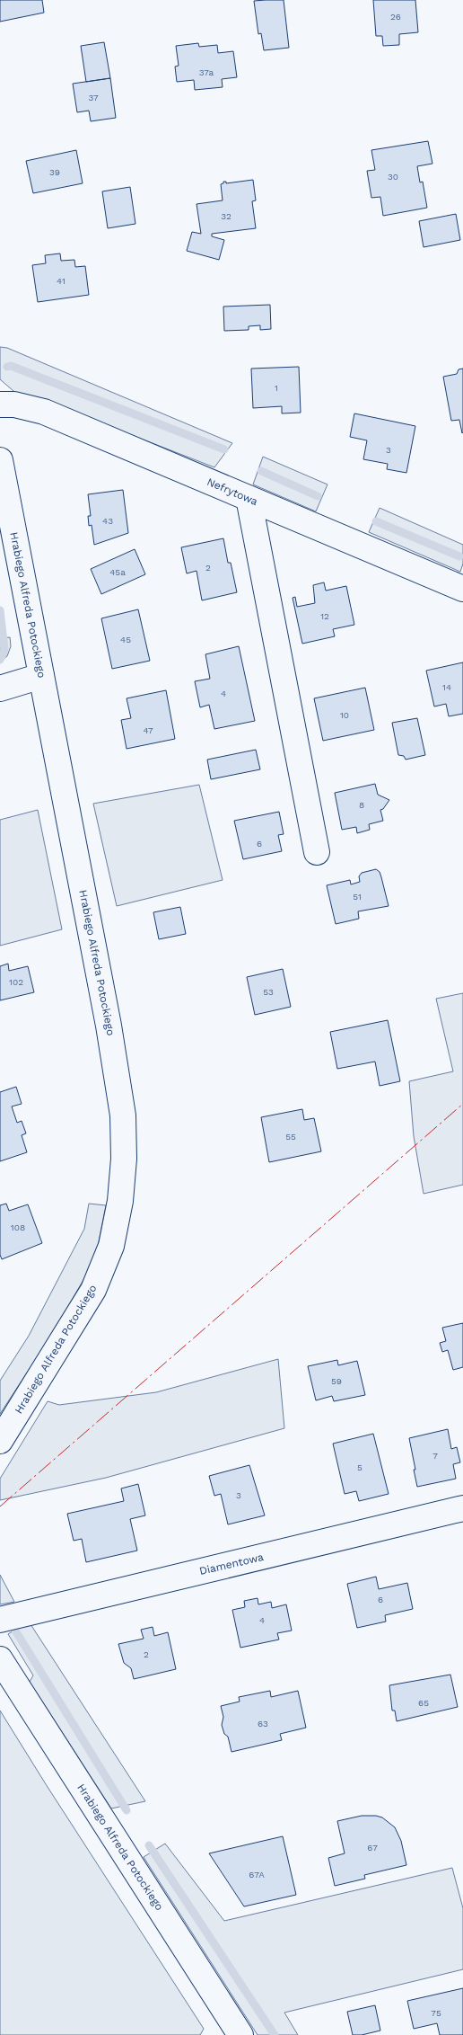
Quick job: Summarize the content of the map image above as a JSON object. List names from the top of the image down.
{
  "streets": {
    "street": ["Nefrytowa", "Hrabiego Alfreda Potockiego", "Diamentowa"]
  },
  "house_numbers": [
    "26",
    "37a",
    "37",
    "39",
    "30",
    "32",
    "41",
    "1",
    "3",
    "43",
    "2",
    "45a",
    "12",
    "45",
    "14",
    "4",
    "10",
    "47",
    "8",
    "6",
    "51",
    "102",
    "53",
    "55",
    "108",
    "59",
    "7",
    "5",
    "3",
    "6",
    "4",
    "2",
    "65",
    "63",
    "67",
    "67A",
    "75"
  ]
}
